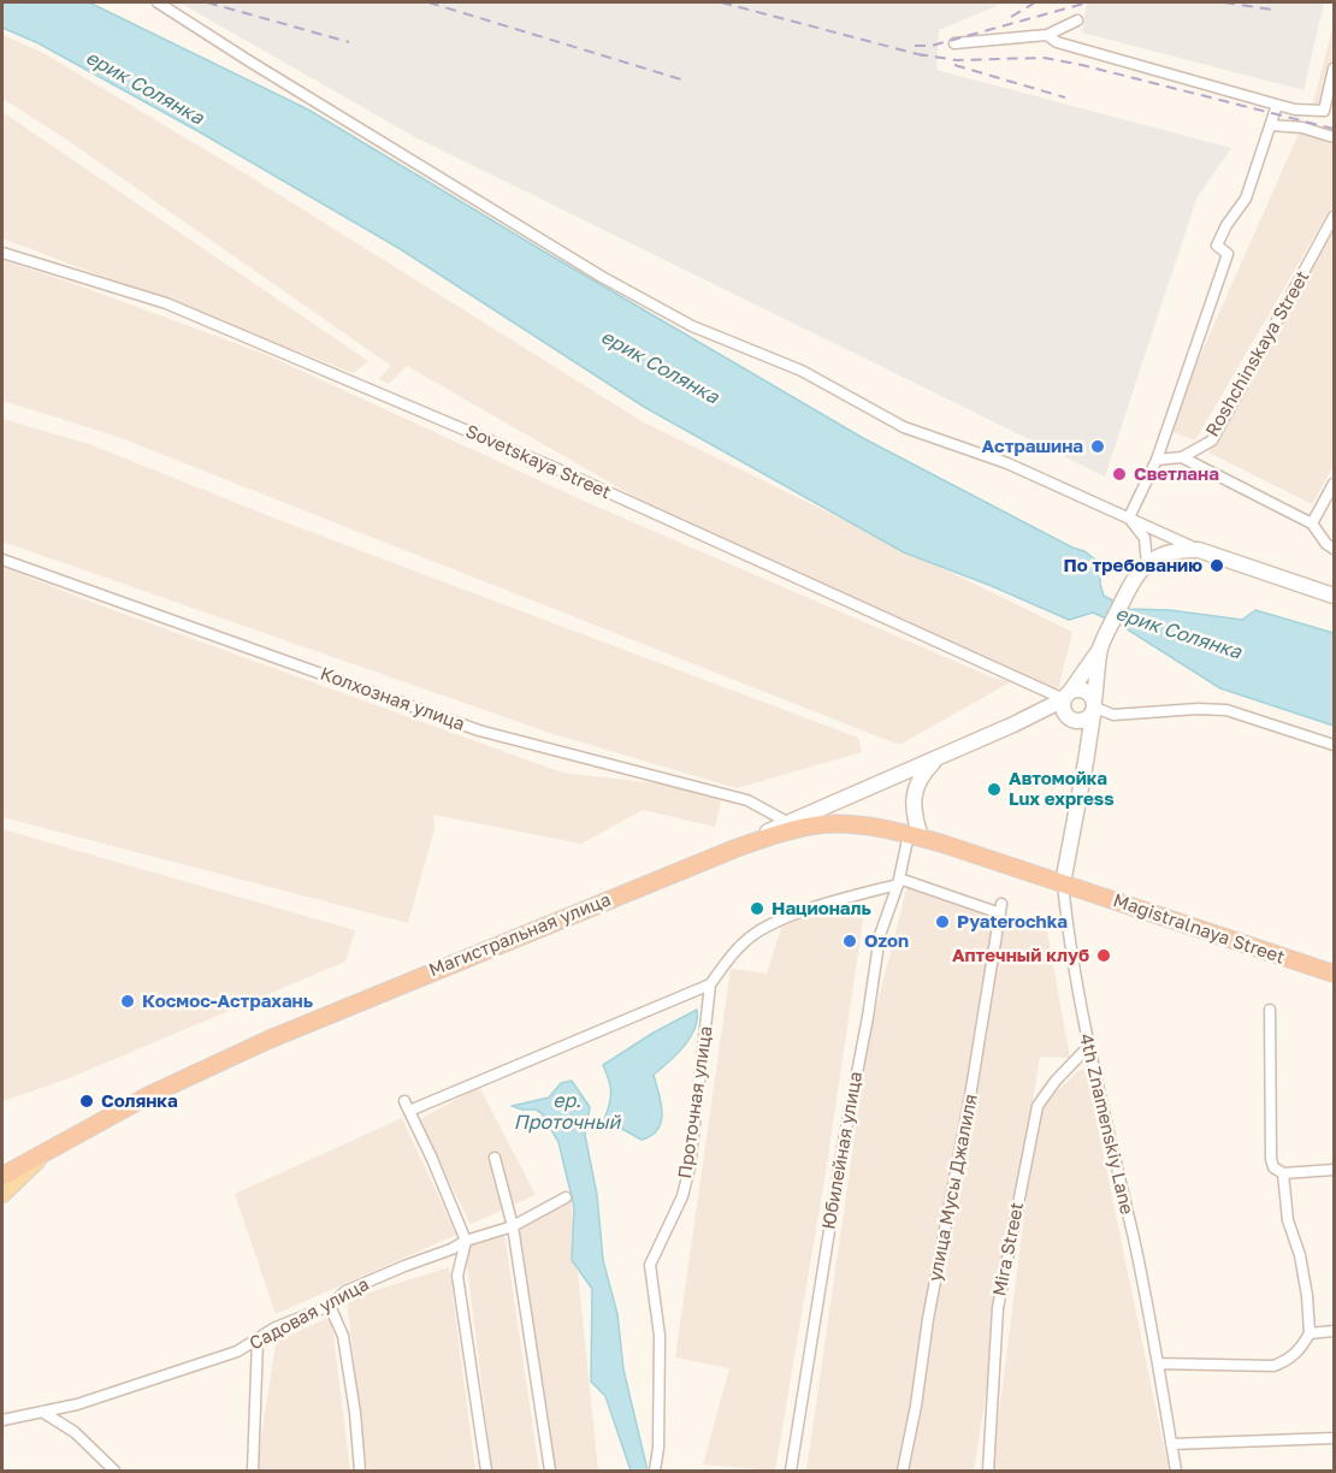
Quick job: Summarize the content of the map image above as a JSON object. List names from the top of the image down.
{
  "streets": {
    "highway": ["Magistralnaya Street", "Магистральная улица"],
    "street": [
      "Roshchinskaya Street",
      "Sovetskaya Street",
      "Колхозная улица",
      "Проточная улица",
      "4th Znamenskiy Lane",
      "Юбилейная улица",
      "улица Мусы Джалиля",
      "Mira Street",
      "Садовая улица"
    ]
  },
  "crossings": [
    ["Magistralnaya Street", "Магистральная улица"],
    ["Magistralnaya Street", "4th Znamenskiy Lane"],
    ["Магистральная улица", "4th Znamenskiy Lane"],
    ["Магистральная улица", "Юбилейная улица"],
    ["4th Znamenskiy Lane", "Mira Street"],
    ["Юбилейная улица", "улица Мусы Джалиля"]
  ],
  "water": ["ерик Солянка", "ер. Проточный"],
  "places": [
    "Астрашина",
    "Светлана",
    "По требованию",
    "Автомойка Lux express",
    "Националь",
    "Pyaterochka",
    "Ozon",
    "Аптечный клуб",
    "Космос-Астрахань",
    "Солянка"
  ]
}
